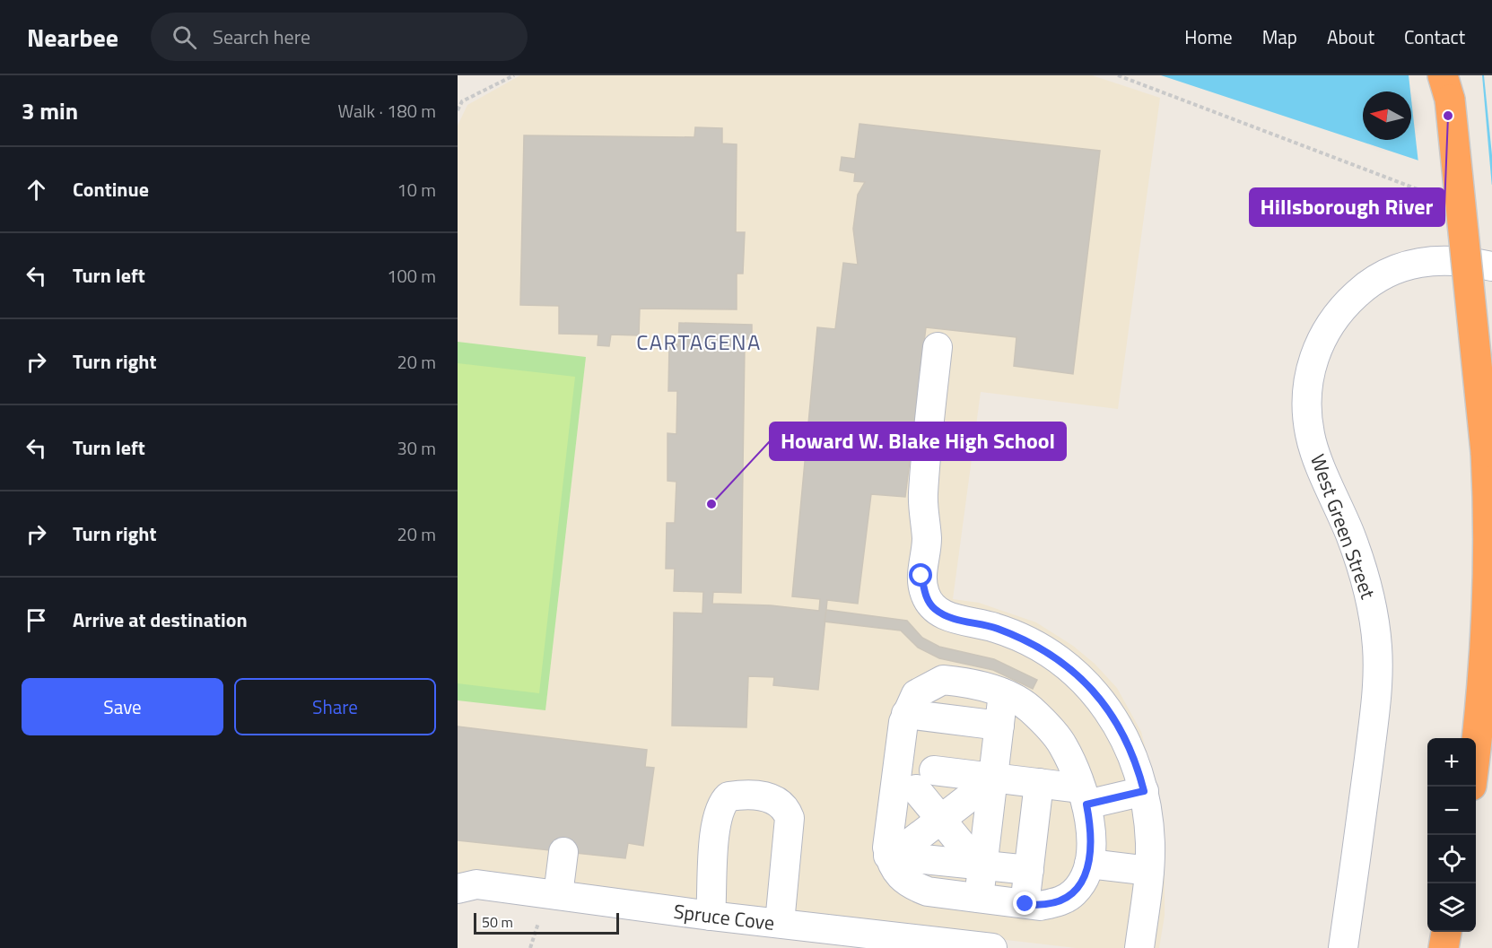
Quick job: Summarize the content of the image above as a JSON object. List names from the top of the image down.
{
  "streets": {
    "street": ["West Green Street", "Spruce Cove"]
  },
  "districts": ["CARTAGENA"],
  "places": ["Hillsborough River", "Howard W. Blake High School"],
  "scale_bar": "50 m",
  "north": "left",
  "page": {
    "header": "Nearbee",
    "search": "Search here",
    "nav": [
      "Home",
      "Map",
      "About",
      "Contact"
    ],
    "heading": ["3 min", "Walk · 180 m"],
    "list": [
      ["Continue", "10 m"],
      ["Turn left", "100 m"],
      ["Turn right", "20 m"],
      ["Turn left", "30 m"],
      ["Turn right", "20 m"],
      "Arrive at destination"
    ],
    "buttons": ["Save", "Share"],
    "map_buttons": ["+", "−"],
    "scale": "50 m"
  }
}
